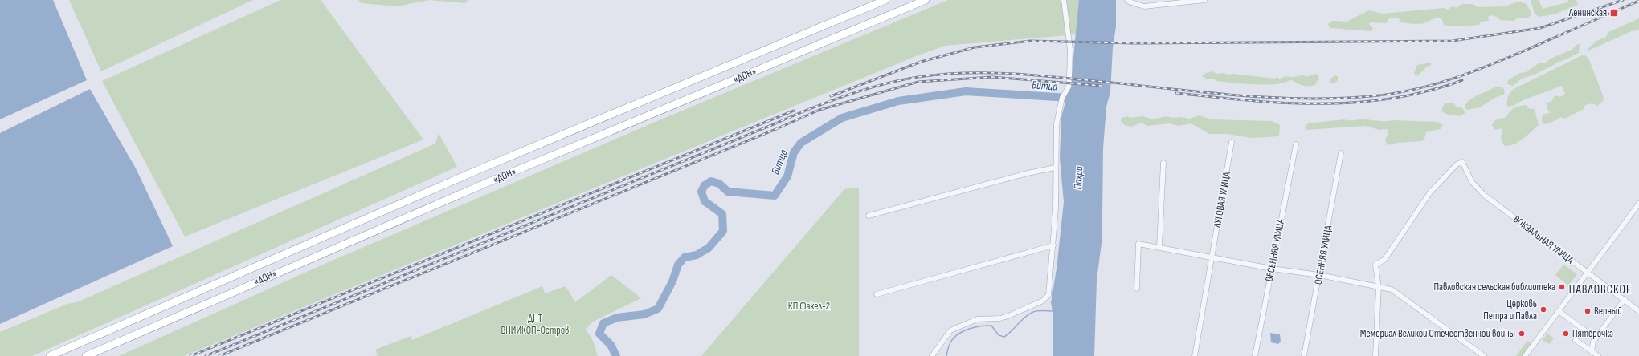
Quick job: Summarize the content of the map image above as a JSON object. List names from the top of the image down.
{
  "streets": {
    "highway": ["«ДОН»"],
    "street": [
      "ЛУГОВАЯ УЛИЦА",
      "ВОКЗАЛЬНАЯ УЛИЦА",
      "ВЕСЕННЯЯ УЛИЦА",
      "ОСЕННЯЯ УЛИЦА"
    ]
  },
  "districts": ["ПАВЛОВСКОЕ"],
  "water": ["Битца", "Пахра"],
  "parks": ["КП Факел-2", "ДНТ ВНИИКОП-Остров"],
  "places": {
    "transit": ["Ленинская"],
    "other": [
      "Павловская сельская библиотека",
      "Церковь Петра и Павла",
      "Верный",
      "Мемориал Великой Отечественной войны",
      "Пятёрочка"
    ]
  }
}
